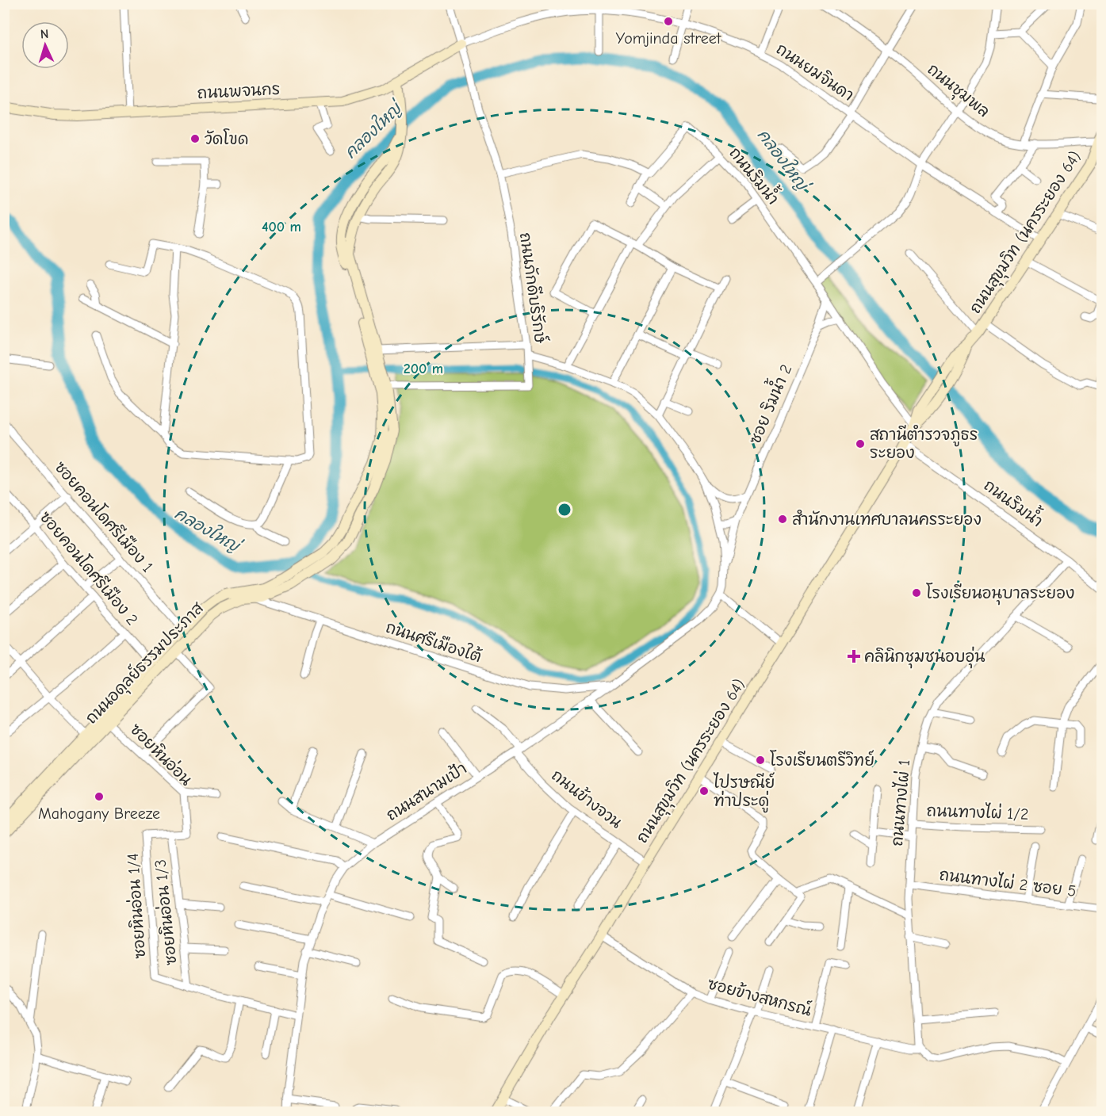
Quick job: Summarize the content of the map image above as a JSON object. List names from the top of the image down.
{
  "streets": {
    "street": [
      "ถนนยมจินดา",
      "ถนนชุมพล",
      "ถนนพจนกร",
      "ถนนริมน้ำ",
      "ถนนสุขุมวิท (นครระยอง 64)",
      "ถนนภักดีบริรักษ์",
      "ซอย ริมน้ำ 2",
      "ซอยคอนโดศรีเมือง 1",
      "ซอยคอนโดศรีเมือง 2",
      "ถนนศรีเมืองใต้",
      "ถนนอดุลย์ธรรมประภาส",
      "ซอยหินอ่อน",
      "ถนนสนามเป้า",
      "ถนนข้างจวน",
      "ถนนทางไผ่ 1",
      "ถนนทางไผ่ 1/2",
      "ถนนทางไผ่ 2 ซอย 5",
      "ซอยหินอ่อน 1/4",
      "ซอยหินอ่อน 1/3",
      "ซอยข้างสหกรณ์"
    ]
  },
  "crossings": [
    ["ถนนยมจินดา", "ถนนพจนกร"],
    ["ถนนยมจินดา", "ถนนสุขุมวิท (นครระยอง 64)"],
    ["ถนนยมจินดา", "ถนนภักดีบริรักษ์"],
    ["ถนนชุมพล", "ถนนสุขุมวิท (นครระยอง 64)"],
    ["ถนนพจนกร", "ถนนภักดีบริรักษ์"],
    ["ถนนพจนกร", "ถนนอดุลย์ธรรมประภาส"],
    ["ถนนริมน้ำ", "ถนนสุขุมวิท (นครระยอง 64)"],
    ["ถนนริมน้ำ", "ซอย ริมน้ำ 2"],
    ["ถนนริมน้ำ", "ถนนทางไผ่ 1"],
    ["ถนนสุขุมวิท (นครระยอง 64)", "ถนนข้างจวน"],
    ["ถนนสุขุมวิท (นครระยอง 64)", "ซอยข้างสหกรณ์"],
    ["ถนนภักดีบริรักษ์", "ถนนอดุลย์ธรรมประภาส"],
    ["ซอย ริมน้ำ 2", "ถนนสนามเป้า"],
    ["ซอยคอนโดศรีเมือง 1", "ถนนอดุลย์ธรรมประภาส"],
    ["ซอยคอนโดศรีเมือง 2", "ถนนอดุลย์ธรรมประภาส"],
    ["ถนนศรีเมืองใต้", "ถนนอดุลย์ธรรมประภาส"],
    ["ถนนศรีเมืองใต้", "ถนนสนามเป้า"],
    ["ถนนอดุลย์ธรรมประภาส", "ซอยหินอ่อน"],
    ["ซอยหินอ่อน", "ซอยหินอ่อน 1/4"],
    ["ซอยหินอ่อน", "ซอยหินอ่อน 1/3"],
    ["ถนนสนามเป้า", "ถนนข้างจวน"],
    ["ถนนทางไผ่ 1", "ถนนทางไผ่ 1/2"],
    ["ถนนทางไผ่ 1", "ถนนทางไผ่ 2 ซอย 5"],
    ["ถนนทางไผ่ 1", "ซอยข้างสหกรณ์"],
    ["ซอยหินอ่อน 1/4", "ซอยหินอ่อน 1/3"]
  ],
  "water": ["คลองใหญ่"],
  "places": {
    "other": [
      "Yomjinda street",
      "วัดโขด",
      "สถานีตำรวจภูธร ระยอง",
      "สำนักงานเทศบาลนครระยอง",
      "โรงเรียนอนุบาลระยอง",
      "โรงเรียนตรีวิทย์",
      "ไปรษณีย์ ท่าประดู่",
      "Mahogany Breeze"
    ],
    "health": ["คลินิกชุมชนอบอุ่น"]
  },
  "north": "top",
  "rings": ["400 m", "200 m"]
}
